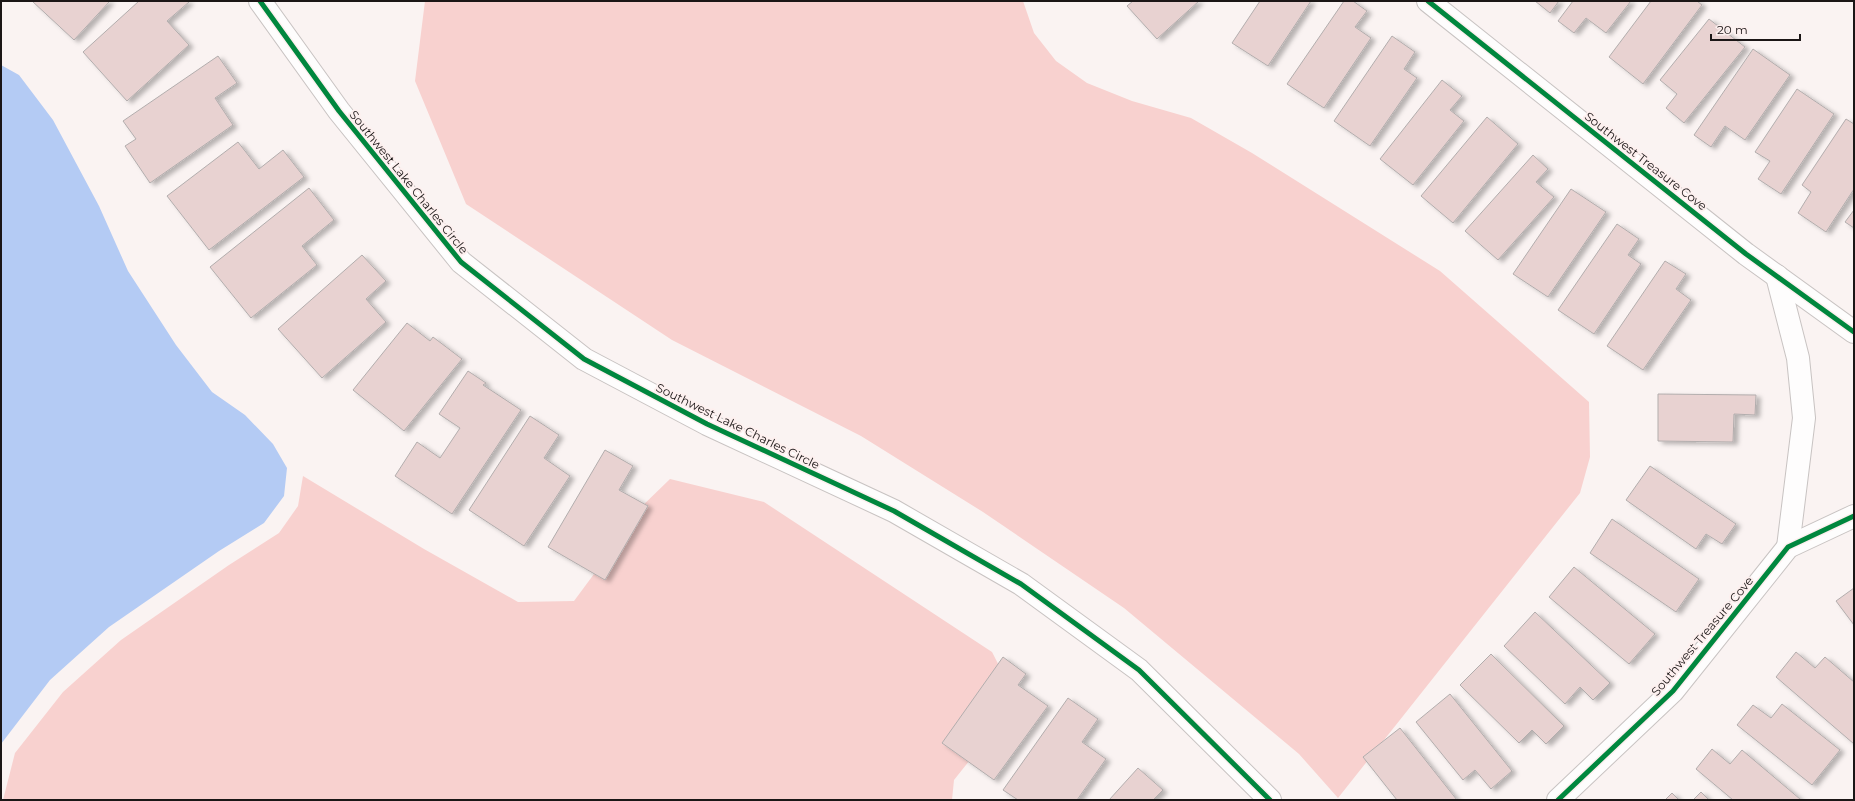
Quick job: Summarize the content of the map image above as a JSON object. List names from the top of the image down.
{
  "streets": {
    "street": ["Southwest Treasure Cove", "Southwest Lake Charles Circle"]
  },
  "scale_bar": "20 m"
}
